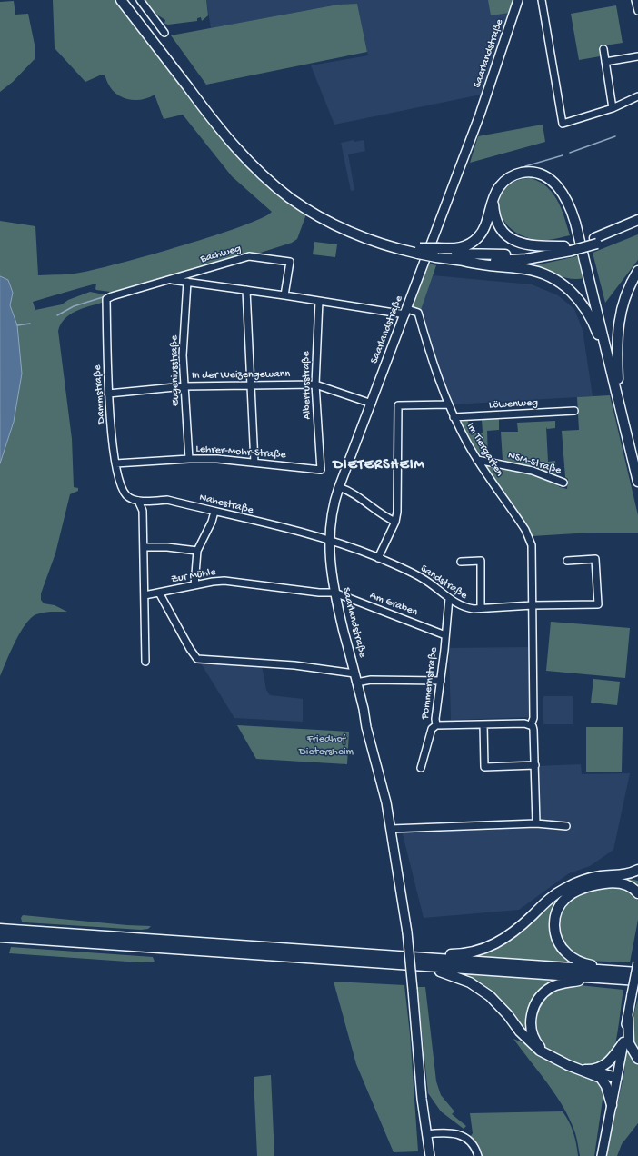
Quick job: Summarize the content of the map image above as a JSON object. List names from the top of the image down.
{
  "streets": {
    "main road": ["Saarlandstraße"],
    "street": [
      "Bachweg",
      "Eugeniusstraße",
      "In der Weizengewann",
      "Albertusstraße",
      "Dammstraße",
      "Löwenweg",
      "Im Tiergarten",
      "Lehrer-Mohr-Straße",
      "NSM-Straße",
      "Nahestraße",
      "Zur Mühle",
      "Sandstraße",
      "Am Graben",
      "Pommernstraße"
    ]
  },
  "crossings": [
    ["Saarlandstraße", "Bachweg"],
    ["Saarlandstraße", "In der Weizengewann"],
    ["Saarlandstraße", "Im Tiergarten"],
    ["Saarlandstraße", "Nahestraße"],
    ["Saarlandstraße", "Zur Mühle"],
    ["Saarlandstraße", "Sandstraße"],
    ["Saarlandstraße", "Am Graben"],
    ["Bachweg", "Eugeniusstraße"],
    ["Bachweg", "Albertusstraße"],
    ["Bachweg", "Dammstraße"],
    ["Bachweg", "Im Tiergarten"],
    ["Eugeniusstraße", "In der Weizengewann"],
    ["Eugeniusstraße", "Lehrer-Mohr-Straße"],
    ["In der Weizengewann", "Albertusstraße"],
    ["In der Weizengewann", "Dammstraße"],
    ["Albertusstraße", "Lehrer-Mohr-Straße"],
    ["Dammstraße", "Lehrer-Mohr-Straße"],
    ["Dammstraße", "Nahestraße"],
    ["Löwenweg", "Im Tiergarten"],
    ["Im Tiergarten", "NSM-Straße"],
    ["Im Tiergarten", "Sandstraße"],
    ["Nahestraße", "Sandstraße"],
    ["Zur Mühle", "Am Graben"],
    ["Sandstraße", "Pommernstraße"],
    ["Am Graben", "Pommernstraße"]
  ],
  "districts": ["DIETERSHEIM"],
  "parks": ["Friedhof Dietersheim"]
}
